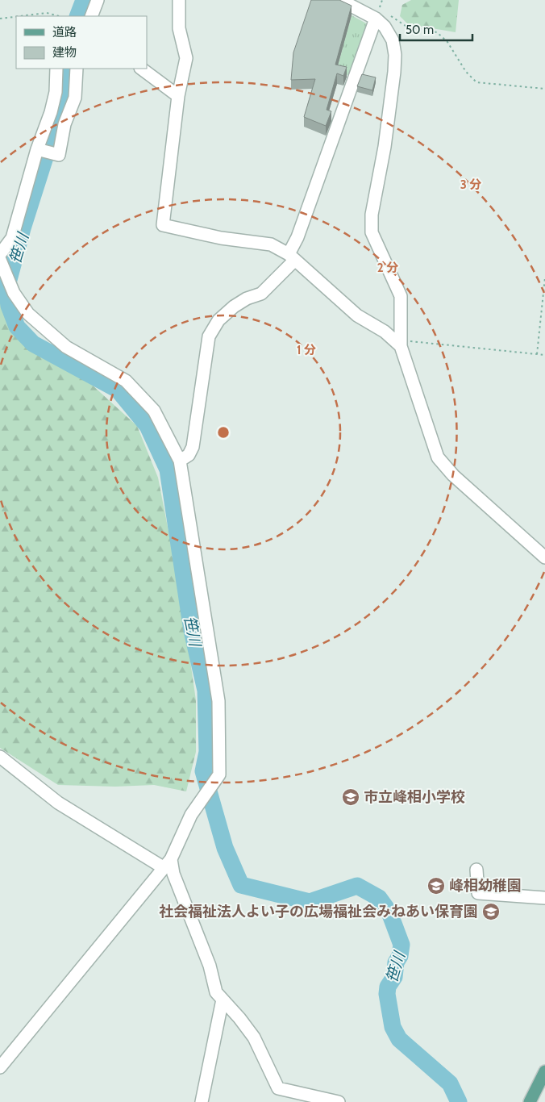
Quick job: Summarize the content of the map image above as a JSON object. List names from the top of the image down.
{
  "water": ["笹川"],
  "places": {
    "school or university": ["市立峰相小学校", "峰相幼稚園", "社会福祉法人よい子の広場福祉会みねあい保育園"]
  },
  "legend": ["道路", "建物"],
  "scale_bar": "50 m",
  "rings": ["3 分", "2 分", "1 分"]
}
